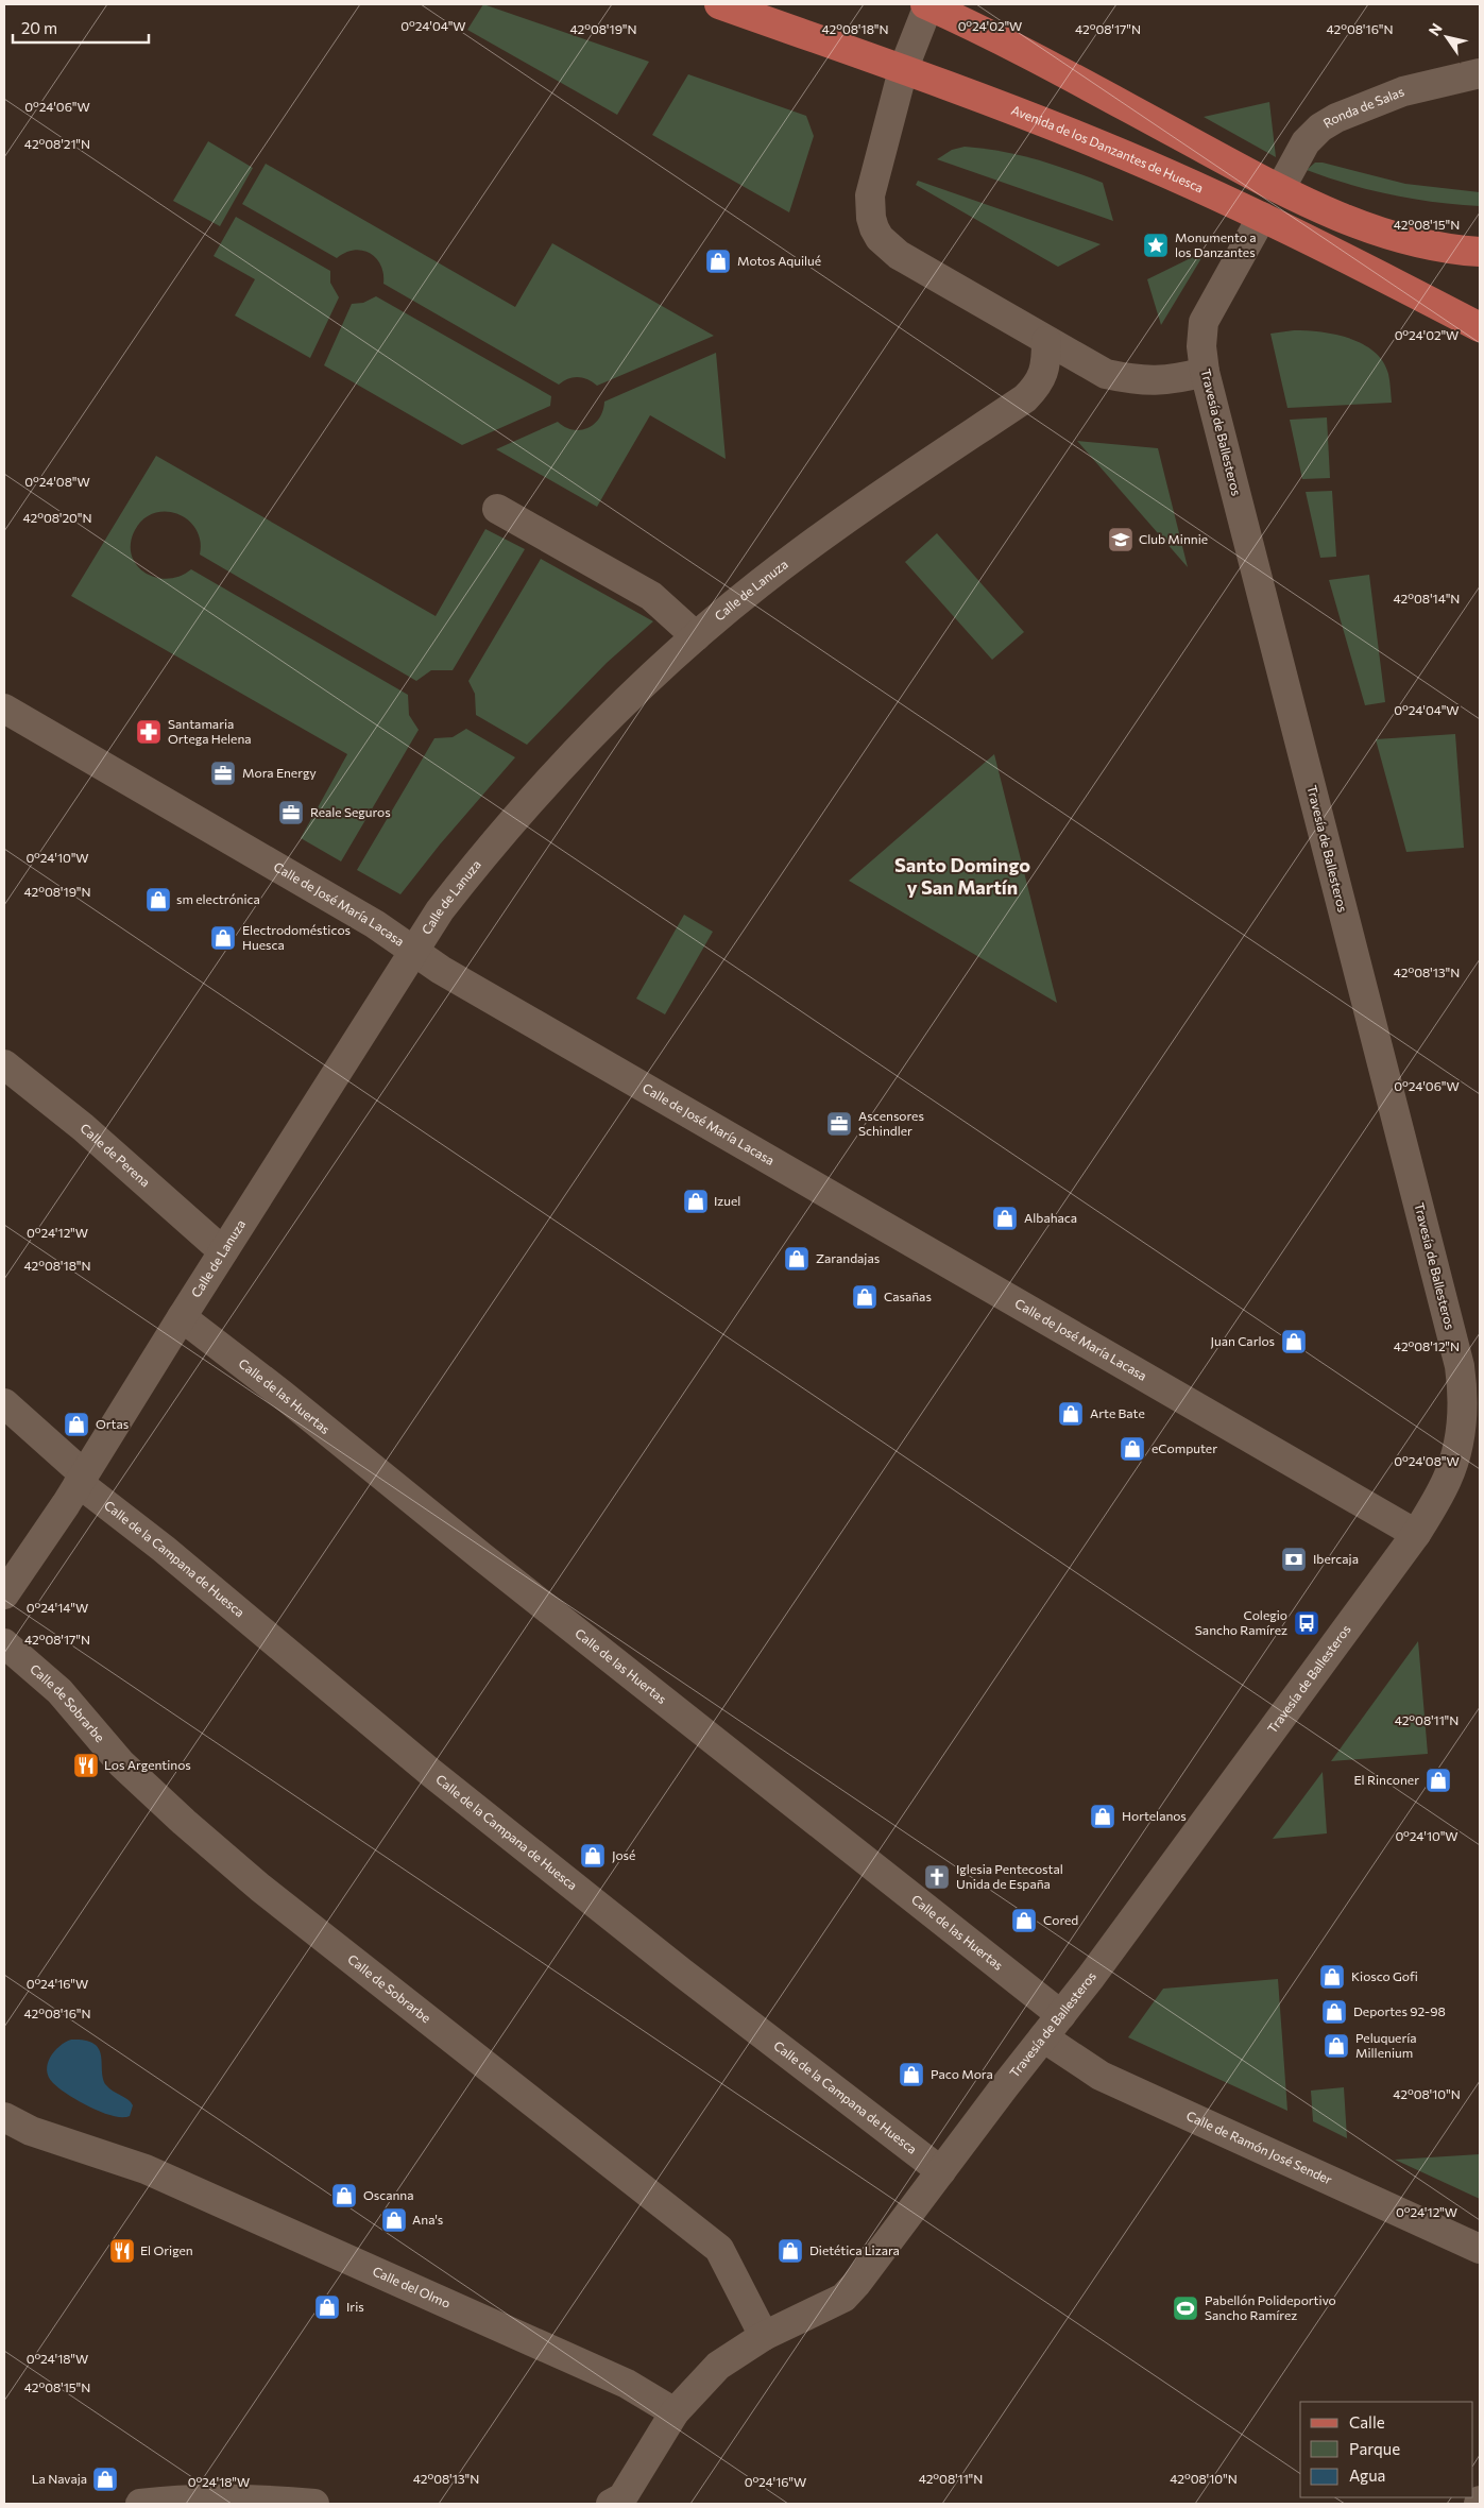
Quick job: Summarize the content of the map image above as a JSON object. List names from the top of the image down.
{
  "streets": {
    "main road": ["Avenida de los Danzantes de Huesca"],
    "street": [
      "Ronda de Salas",
      "Travesía de Ballesteros",
      "Calle de Lanuza",
      "Calle de José María Lacasa",
      "Calle de Perena",
      "Calle de las Huertas",
      "Calle de la Campana de Huesca",
      "Calle de Sobrarbe",
      "Calle de Ramón José Sender",
      "Calle del Olmo"
    ]
  },
  "crossings": [
    ["Avenida de los Danzantes de Huesca", "Travesía de Ballesteros"],
    ["Travesía de Ballesteros", "Calle de José María Lacasa"],
    ["Travesía de Ballesteros", "Calle de las Huertas"],
    ["Travesía de Ballesteros", "Calle de la Campana de Huesca"],
    ["Travesía de Ballesteros", "Calle de Sobrarbe"],
    ["Travesía de Ballesteros", "Calle de Ramón José Sender"],
    ["Travesía de Ballesteros", "Calle del Olmo"],
    ["Calle de Lanuza", "Calle de José María Lacasa"],
    ["Calle de Lanuza", "Calle de Perena"],
    ["Calle de Lanuza", "Calle de las Huertas"],
    ["Calle de Lanuza", "Calle de la Campana de Huesca"]
  ],
  "districts": ["Santo Domingo y San Martín"],
  "places": {
    "place": ["Monumento a los Danzantes"],
    "shop": [
      "Motos Aquilué",
      "sm electrónica",
      "Electrodomésticos Huesca",
      "Izuel",
      "Albahaca",
      "Zarandajas",
      "Casañas",
      "Juan Carlos",
      "Arte Bate",
      "Ortas",
      "eComputer",
      "El Rinconer",
      "Hortelanos",
      "José",
      "Cored",
      "Kiosco Gofi",
      "Deportes 92-98",
      "Peluquería Millenium",
      "Paco Mora",
      "Oscanna",
      "Ana's",
      "Dietética Lizara",
      "Iris",
      "La Navaja"
    ],
    "school or university": ["Club Minnie"],
    "pharmacy": ["Santamaria Ortega Helena"],
    "office": ["Mora Energy", "Reale Seguros", "Ascensores Schindler"],
    "bank": ["Ibercaja"],
    "bus stop": ["Colegio Sancho Ramírez"],
    "restaurant": ["Los Argentinos", "El Origen"],
    "church": ["Iglesia Pentecostal Unida de España"],
    "sports": ["Pabellón Polideportivo Sancho Ramírez"]
  },
  "legend": ["Calle", "Parque", "Agua"],
  "scale_bar": "20 m",
  "north": "top left",
  "coordinates": [
    "0°24'04\"W",
    "0°24'02\"W",
    "42°08'19\"N",
    "42°08'18\"N",
    "42°08'17\"N",
    "42°08'16\"N",
    "0°24'06\"W",
    "42°08'21\"N",
    "42°08'15\"N",
    "0°24'08\"W",
    "42°08'20\"N",
    "42°08'14\"N",
    "0°24'10\"W",
    "42°08'13\"N",
    "0°24'12\"W",
    "42°08'12\"N",
    "0°24'14\"W",
    "42°08'11\"N",
    "0°24'16\"W",
    "42°08'10\"N",
    "0°24'18\"W"
  ]
}
